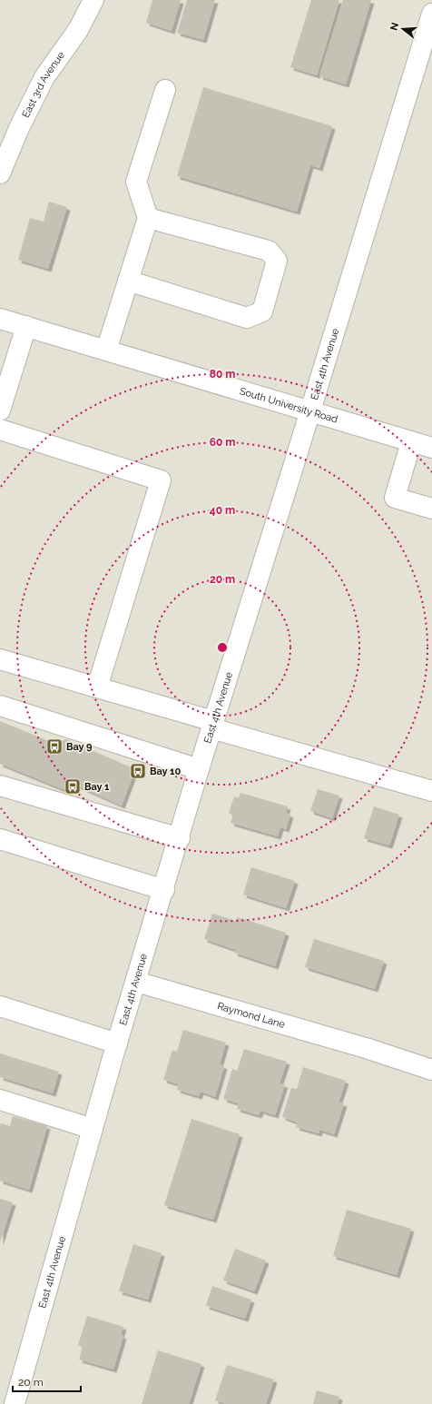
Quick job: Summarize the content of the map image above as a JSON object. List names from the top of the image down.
{
  "streets": {
    "street": [
      "East 3rd Avenue",
      "East 4th Avenue",
      "South University Road",
      "Raymond Lane"
    ]
  },
  "crossings": [
    ["East 4th Avenue", "South University Road"],
    ["East 4th Avenue", "Raymond Lane"]
  ],
  "places": {
    "bus stop": ["Bay 9", "Bay 10", "Bay 1"]
  },
  "scale_bar": "20 m",
  "north": "left",
  "rings": [
    "80 m",
    "60 m",
    "40 m",
    "20 m"
  ]
}
